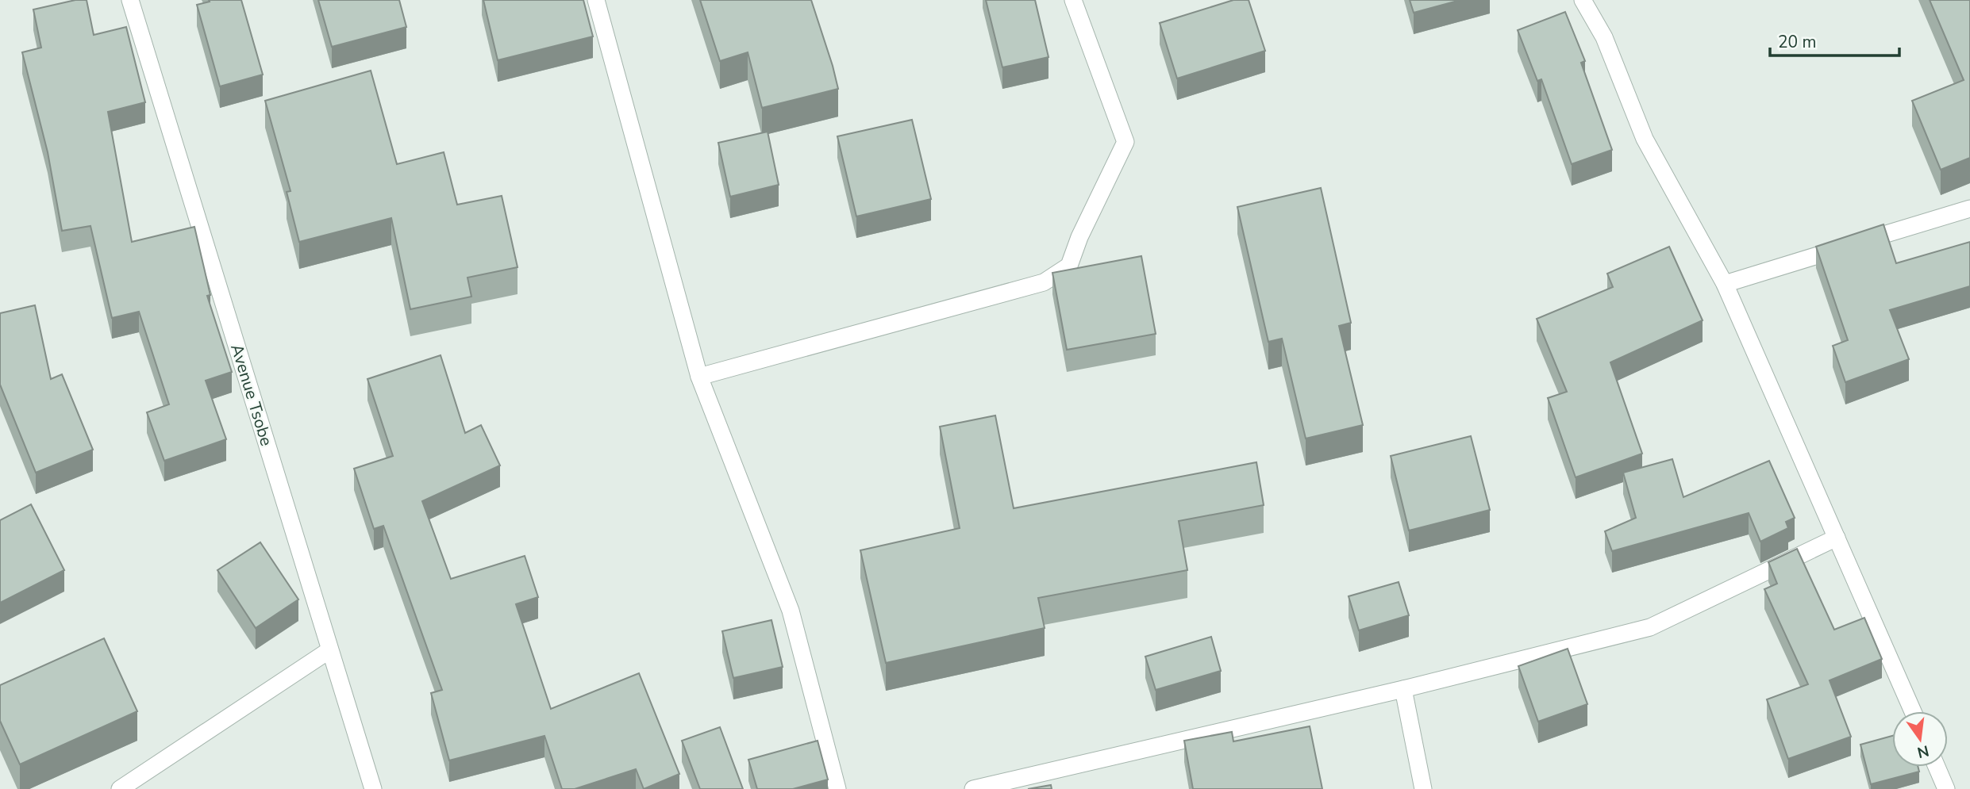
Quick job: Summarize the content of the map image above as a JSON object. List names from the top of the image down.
{
  "streets": {
    "street": ["Avenue Tsobe"]
  },
  "scale_bar": "20 m",
  "north": "bottom"
}
